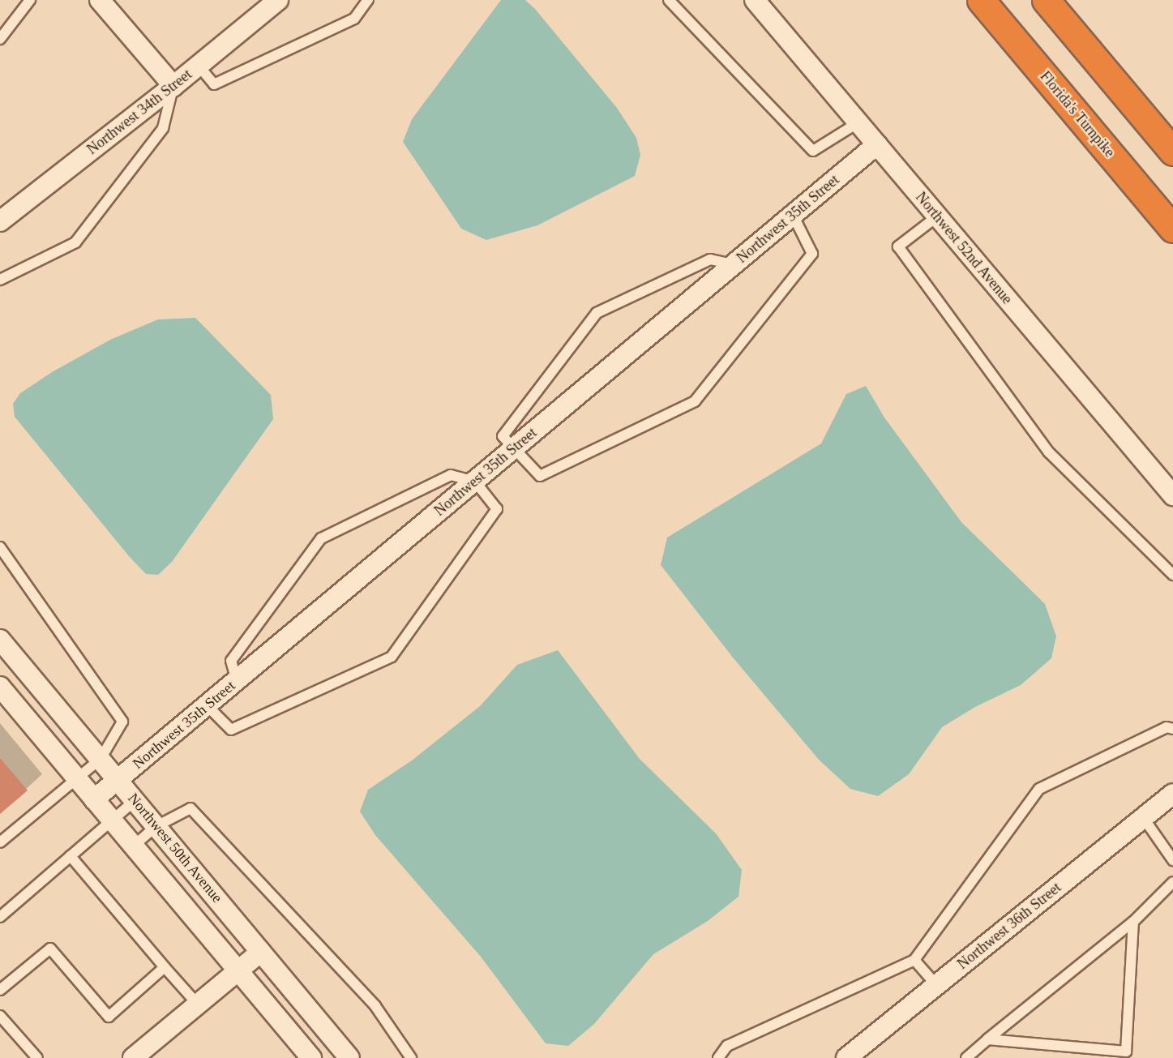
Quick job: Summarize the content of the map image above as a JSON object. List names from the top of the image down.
{
  "streets": {
    "highway": ["Florida's Turnpike"],
    "street": [
      "Northwest 34th Street",
      "Northwest 35th Street",
      "Northwest 52nd Avenue",
      "Northwest 50th Avenue",
      "Northwest 36th Street"
    ]
  },
  "crossings": [
    ["Northwest 35th Street", "Northwest 52nd Avenue"],
    ["Northwest 35th Street", "Northwest 50th Avenue"]
  ]
}
